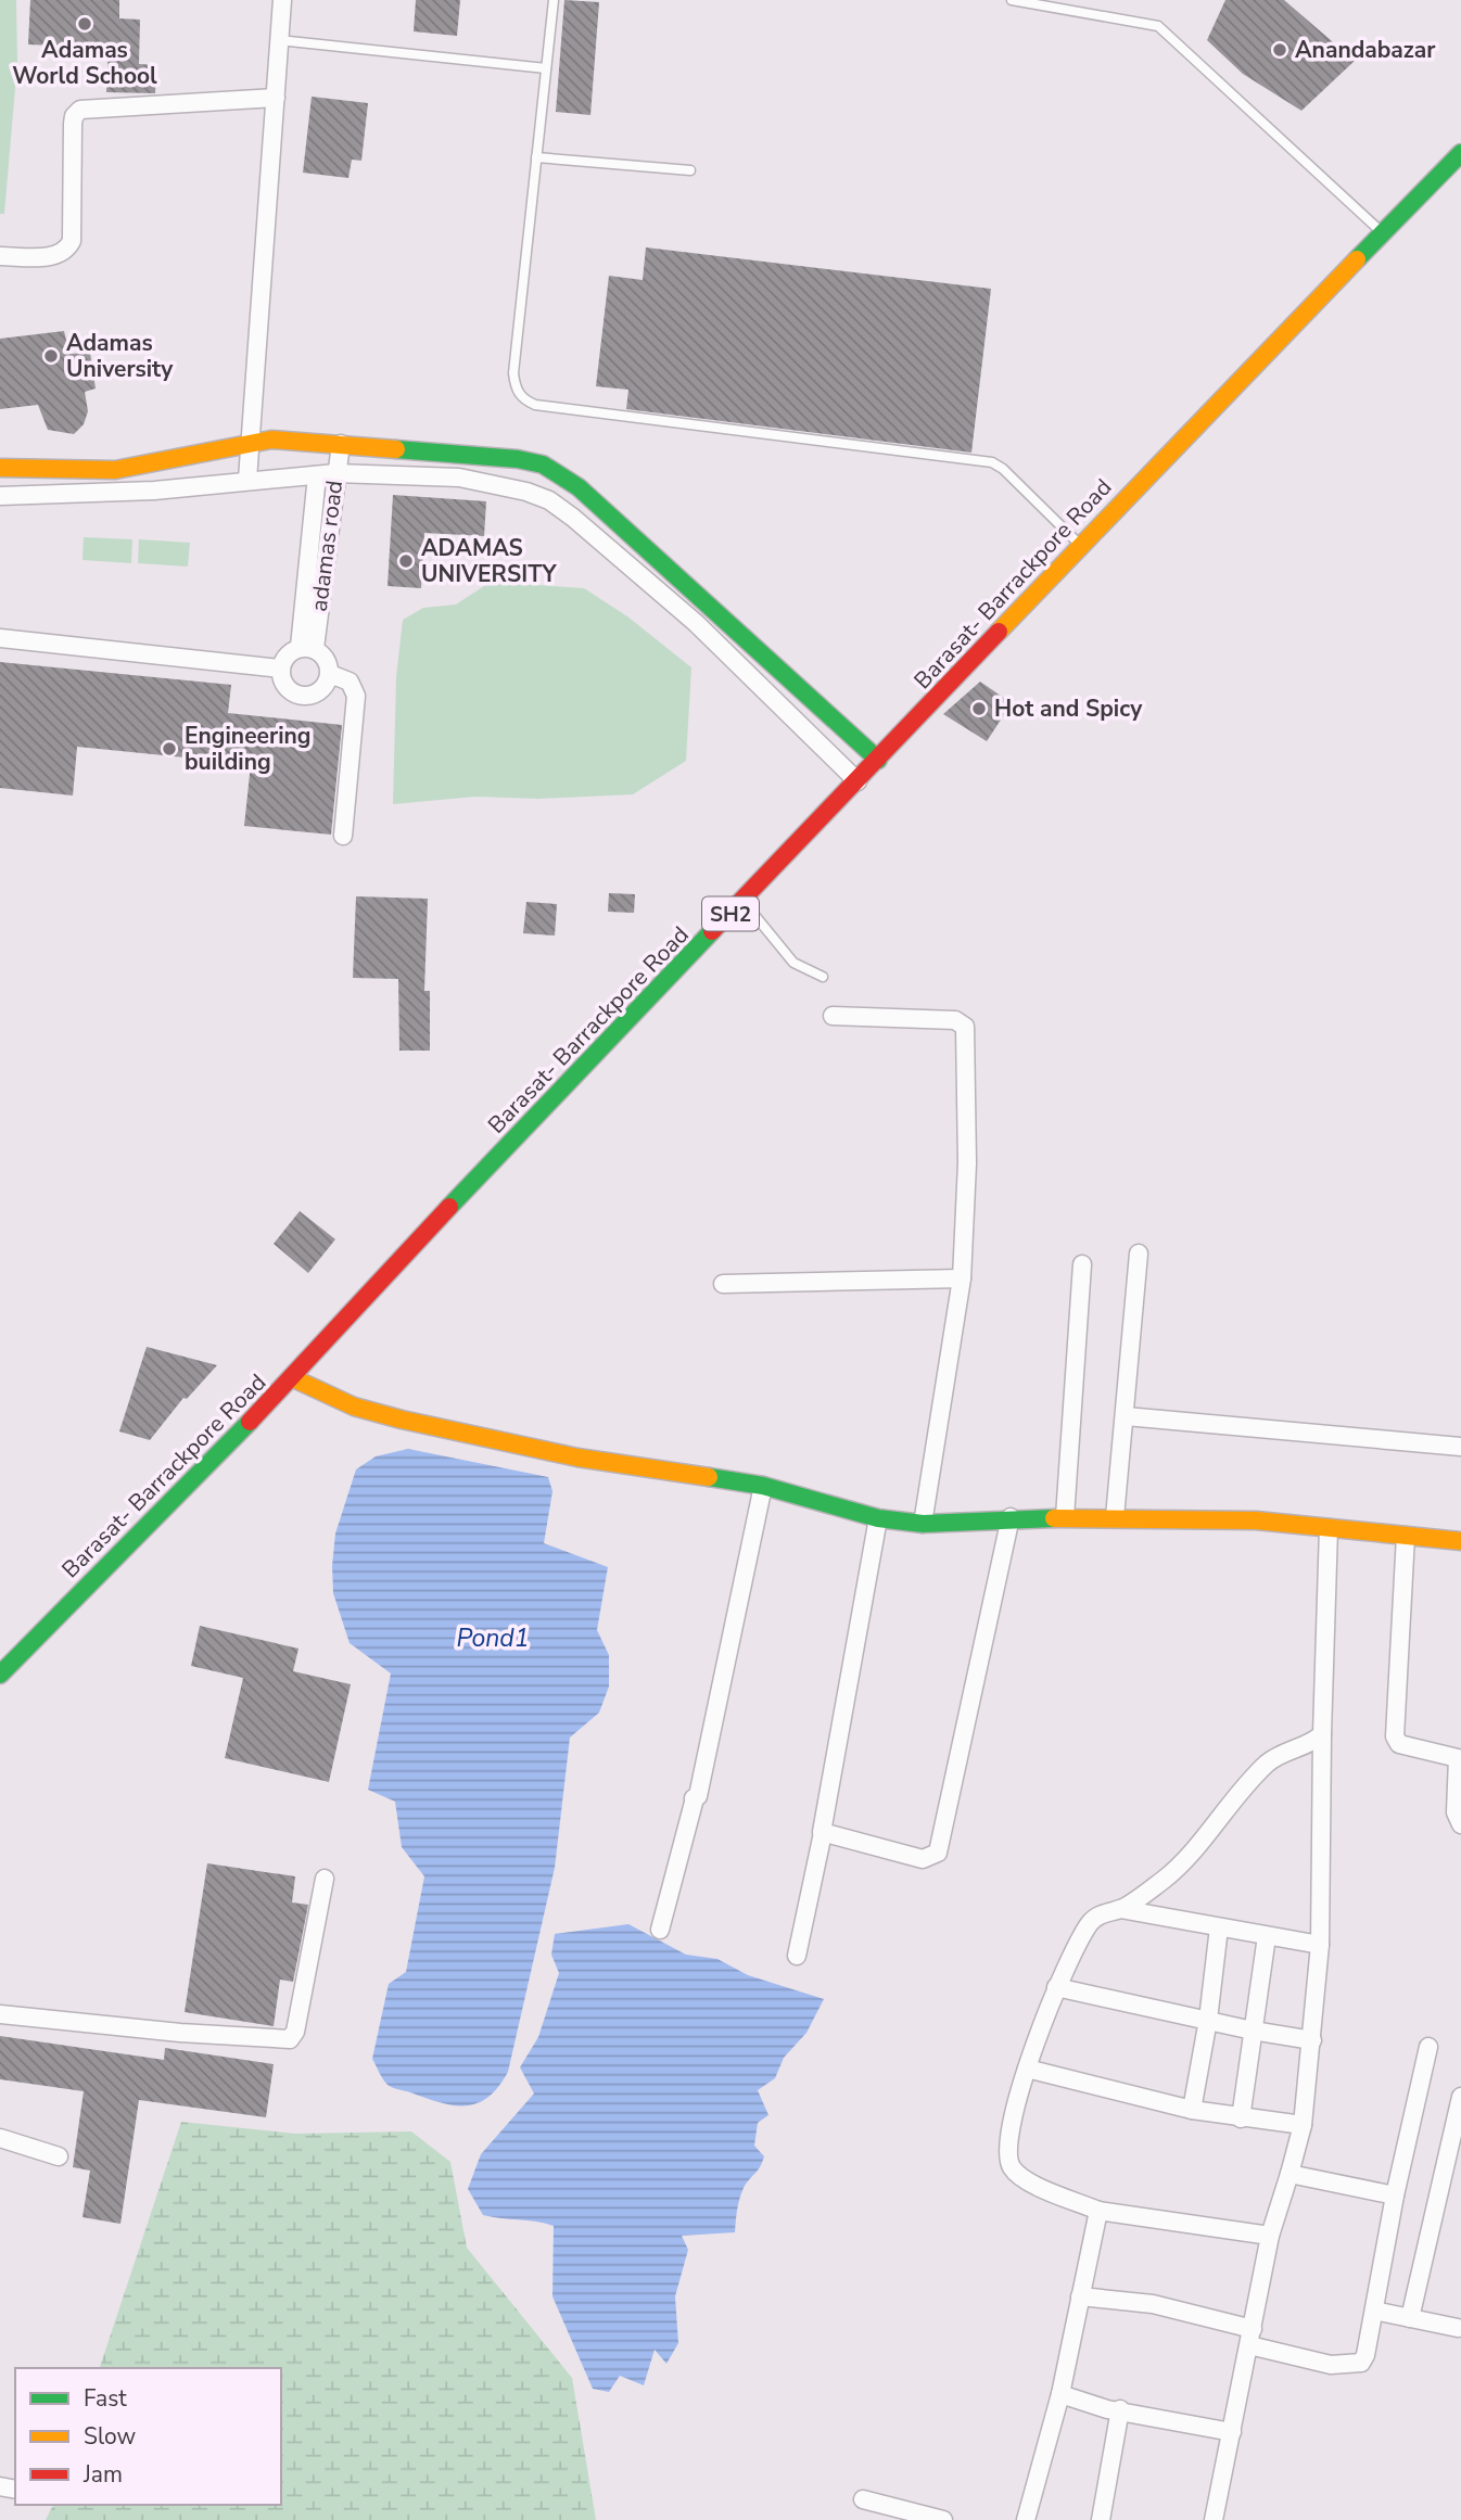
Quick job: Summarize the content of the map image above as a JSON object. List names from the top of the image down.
{
  "streets": {
    "street": ["adamas road", "Barasat- Barrackpore Road", "SH2"]
  },
  "water": ["Pond1"],
  "places": [
    "Adamas World School",
    "Anandabazar",
    "Adamas University",
    "ADAMAS UNIVERSITY",
    "Hot and Spicy",
    "Engineering building"
  ],
  "legend": ["Fast", "Slow", "Jam"]
}
